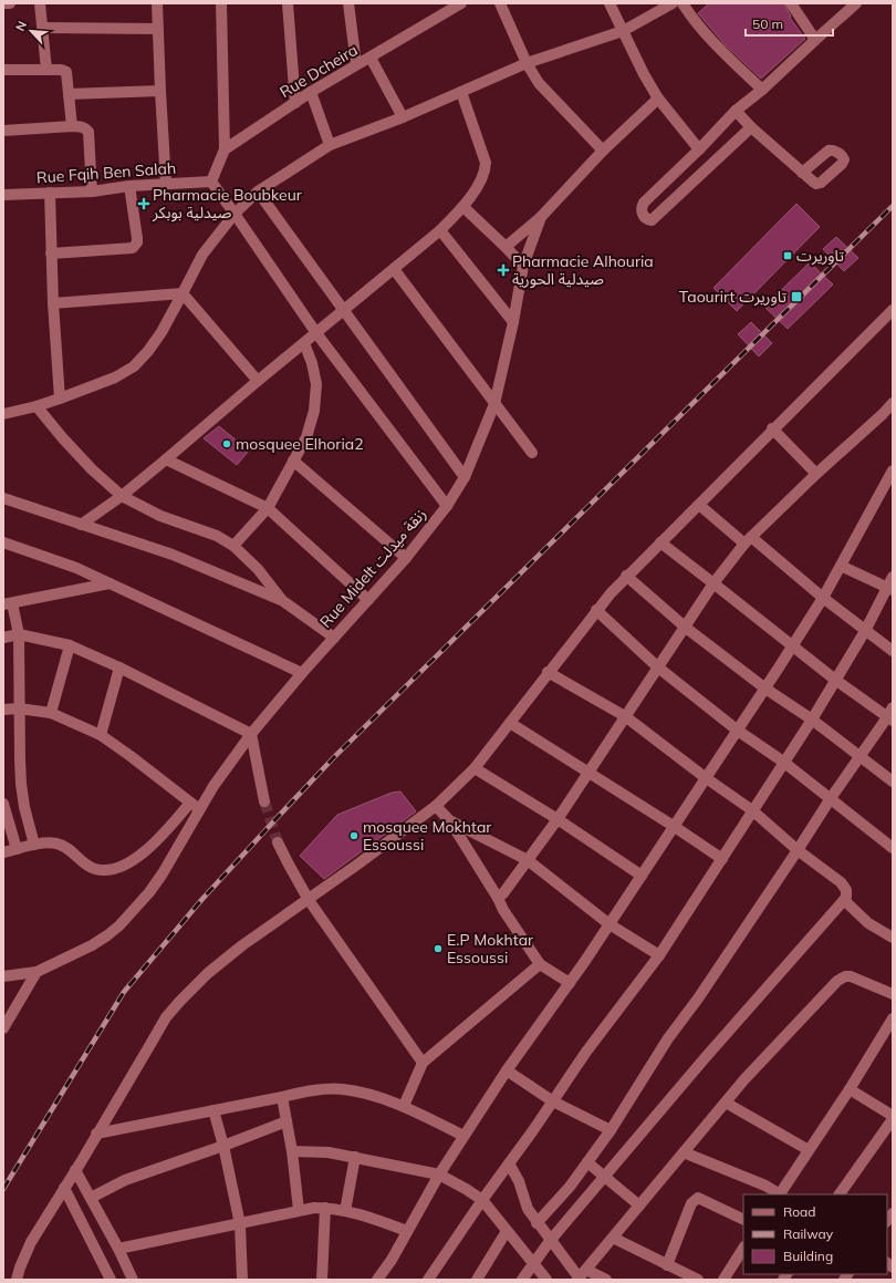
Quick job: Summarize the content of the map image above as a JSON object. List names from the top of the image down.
{
  "streets": {
    "street": ["Rue Dcheira", "Rue Fqih Ben Salah", "Rue Midelt زنقة ميدلت"]
  },
  "places": {
    "health": ["Pharmacie Boubkeur صيدلية بوبكر", "Pharmacie Alhouria صيدلية الحورية"],
    "transit": ["تاوريرت", "Taourirt تاوريرت"],
    "other": ["mosquee Elhoria2", "mosquee Mokhtar Essoussi", "E.P Mokhtar Essoussi"]
  },
  "legend": ["Road", "Railway", "Building"],
  "scale_bar": "50 m",
  "north": "top left"
}
